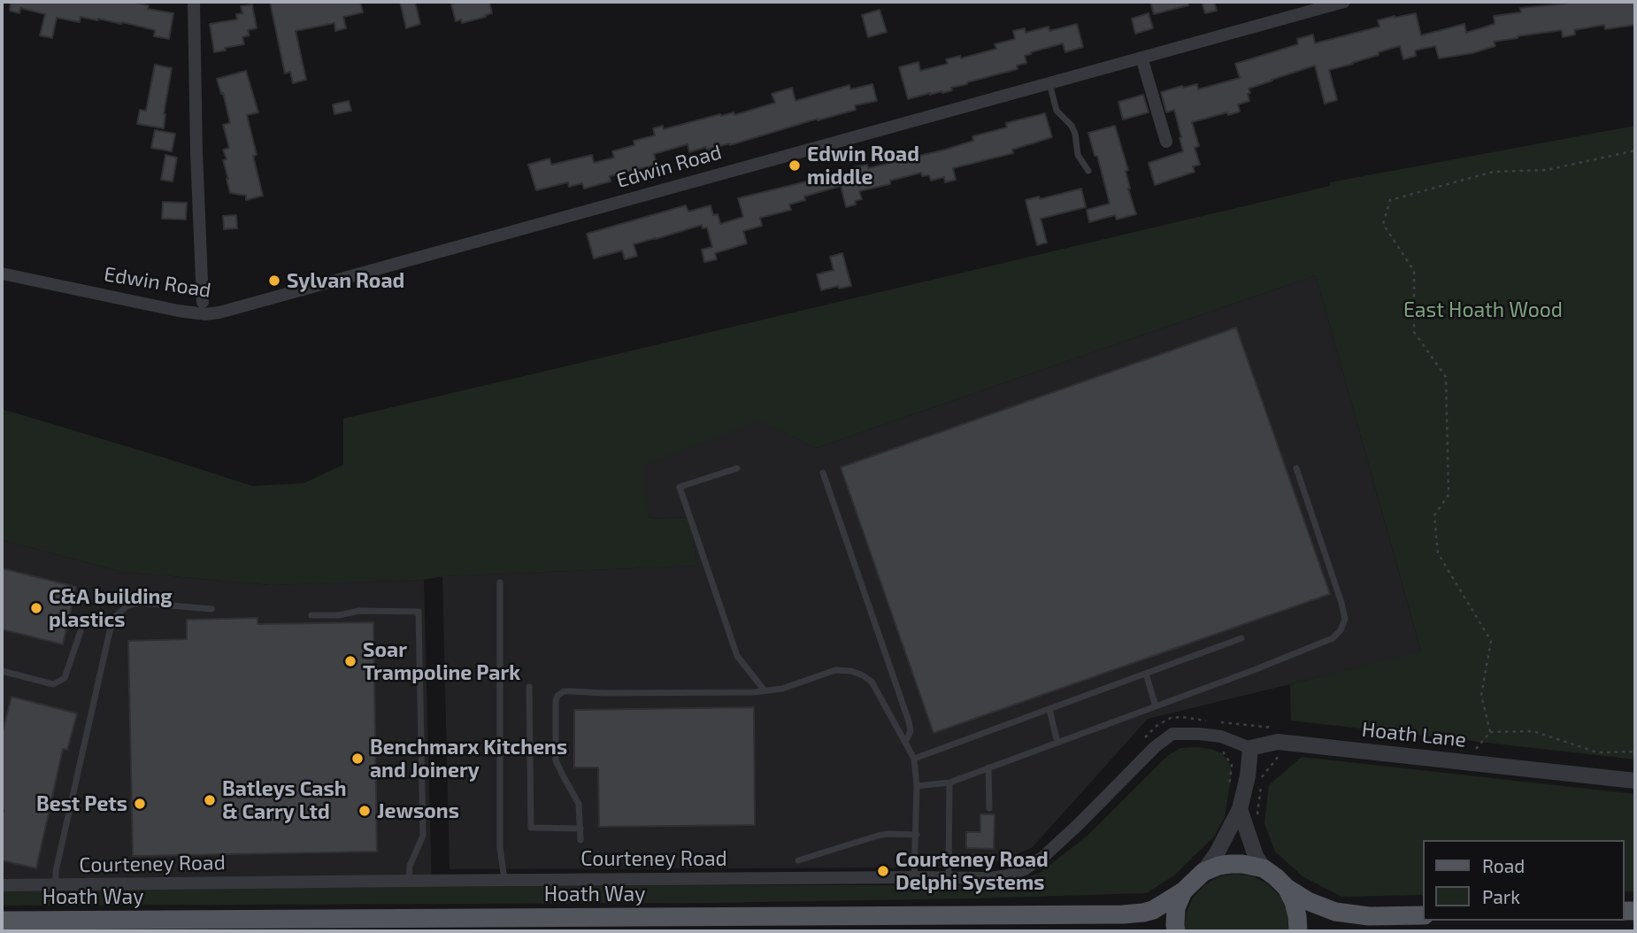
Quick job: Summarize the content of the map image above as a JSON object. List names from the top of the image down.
{
  "streets": {
    "main road": ["Hoath Way"],
    "street": ["Edwin Road", "Hoath Lane", "Courteney Road"]
  },
  "crossings": [
    ["Hoath Lane", "Courteney Road"]
  ],
  "parks": ["East Hoath Wood"],
  "places": [
    "Edwin Road middle",
    "Sylvan Road",
    "C&A building plastics",
    "Soar Trampoline Park",
    "Benchmarx Kitchens and Joinery",
    "Batleys Cash & Carry Ltd",
    "Best Pets",
    "Jewsons",
    "Courteney Road Delphi Systems"
  ],
  "legend": ["Road", "Park"]
}
